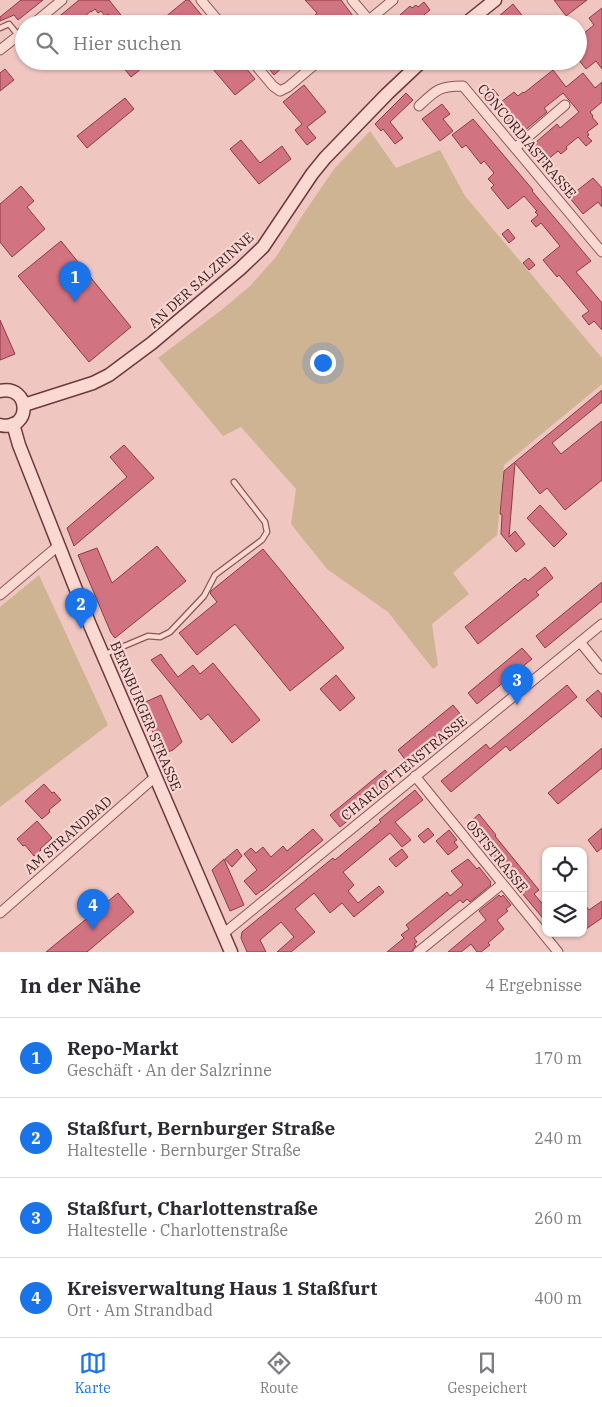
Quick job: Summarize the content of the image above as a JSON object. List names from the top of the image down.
{
  "streets": {
    "main road": ["AN DER SALZRINNE", "BERNBURGER STRASSE"],
    "street": [
      "CONCORDIASTRASSE",
      "CHARLOTTENSTRASSE",
      "AM STRANDBAD",
      "OSTSTRASSE"
    ]
  },
  "crossings": [
    ["BERNBURGER STRASSE", "CHARLOTTENSTRASSE"],
    ["BERNBURGER STRASSE", "AM STRANDBAD"],
    ["CHARLOTTENSTRASSE", "OSTSTRASSE"]
  ],
  "page": {
    "search": "Hier suchen",
    "pins": [
      "1",
      "2",
      "3",
      "4"
    ],
    "heading": ["In der Nähe", "4 Ergebnisse"],
    "list": [
      {
        "mark": "1",
        "name": "Repo-Markt",
        "note": "Geschäft · An der Salzrinne",
        "value": "170 m"
      },
      {
        "mark": "2",
        "name": "Staßfurt, Bernburger Straße",
        "note": "Haltestelle · Bernburger Straße",
        "value": "240 m"
      },
      {
        "mark": "3",
        "name": "Staßfurt, Charlottenstraße",
        "note": "Haltestelle · Charlottenstraße",
        "value": "260 m"
      },
      {
        "mark": "4",
        "name": "Kreisverwaltung Haus 1 Staßfurt",
        "note": "Ort · Am Strandbad",
        "value": "400 m"
      }
    ],
    "nav": ["Karte", "Route", "Gespeichert"]
  }
}
